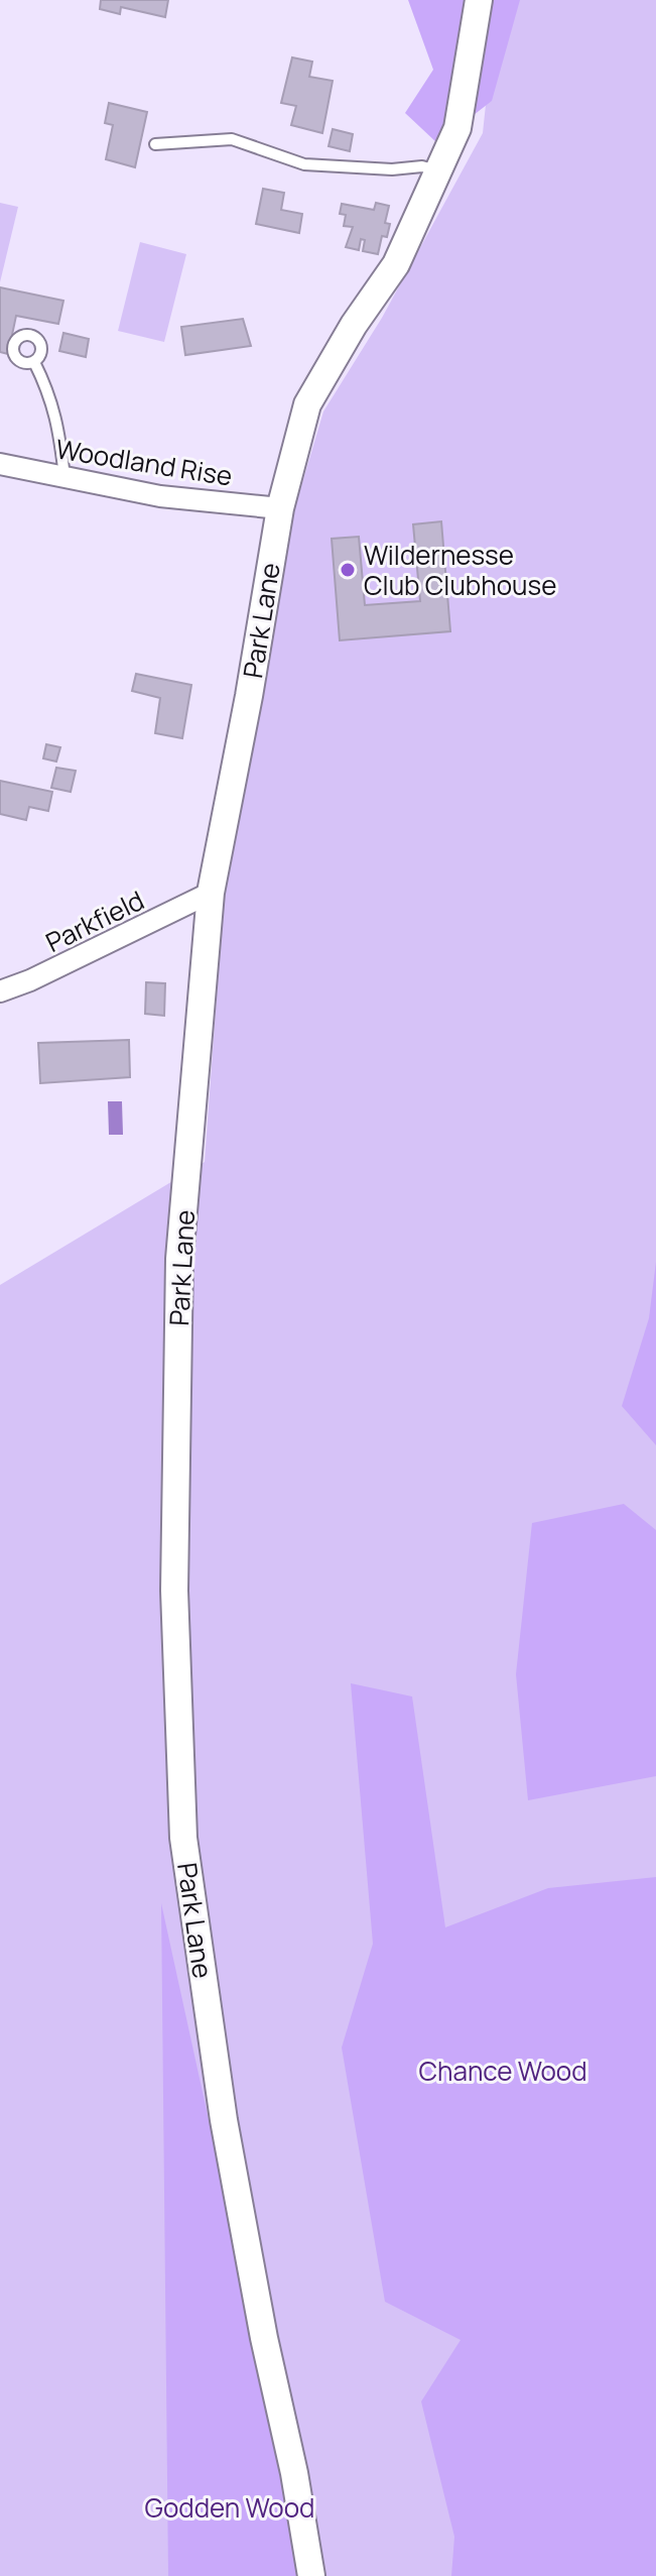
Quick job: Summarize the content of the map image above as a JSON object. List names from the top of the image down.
{
  "streets": {
    "street": ["Woodland Rise", "Park Lane", "Parkfield"]
  },
  "crossings": [
    ["Woodland Rise", "Park Lane"],
    ["Park Lane", "Parkfield"]
  ],
  "parks": ["Chance Wood", "Godden Wood"],
  "places": ["Wildernesse Club Clubhouse"]
}
